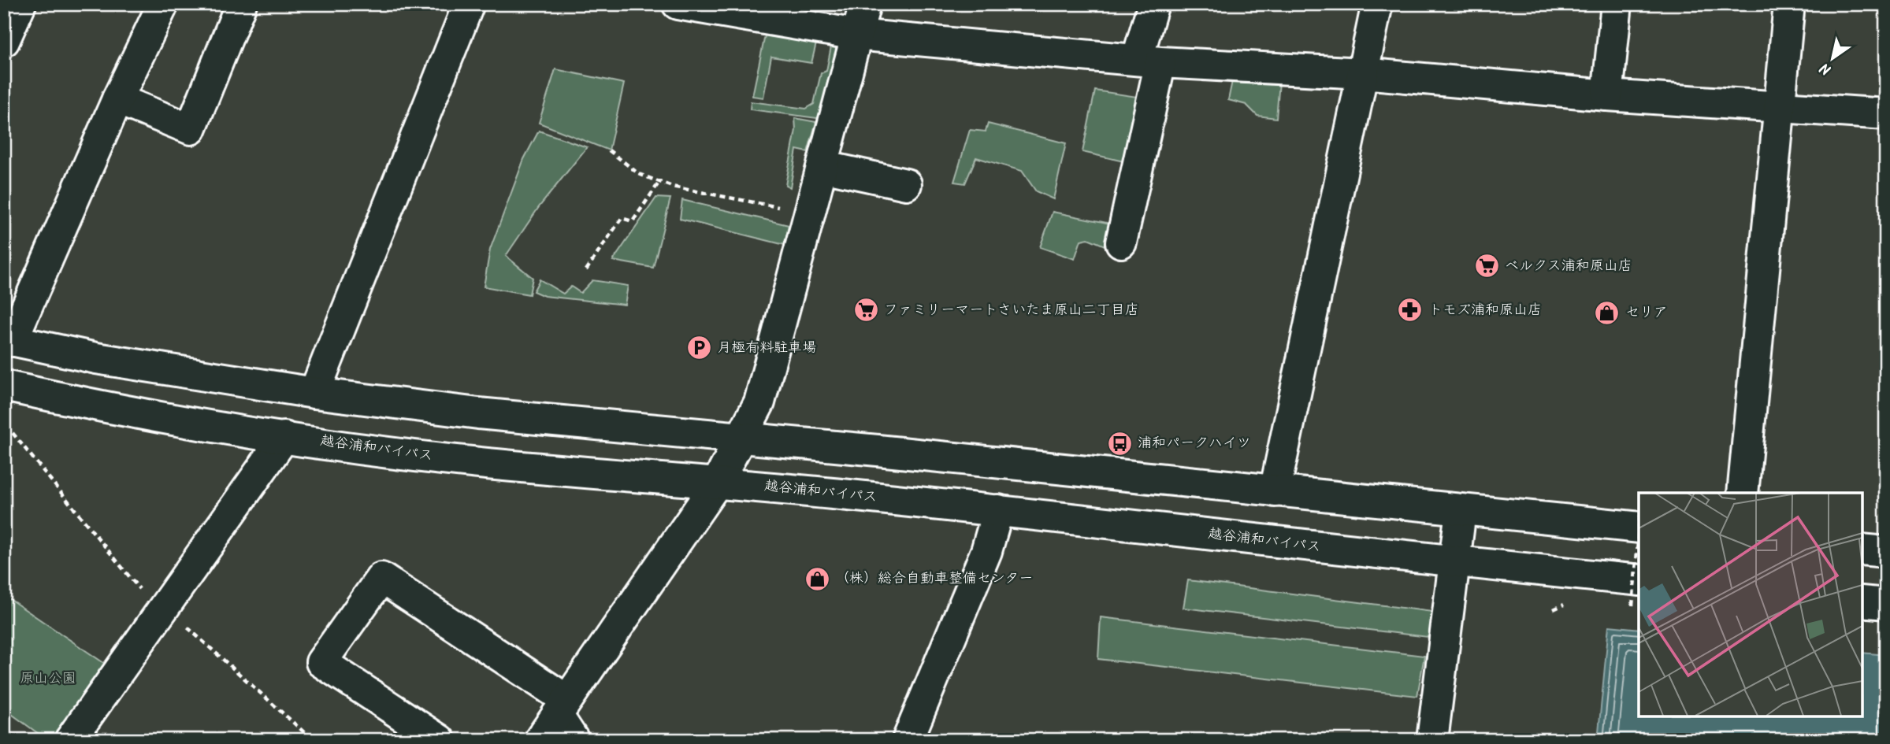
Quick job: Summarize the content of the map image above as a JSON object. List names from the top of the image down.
{
  "streets": {
    "main road": ["越谷浦和バイパス"]
  },
  "parks": ["原山公園"],
  "places": {
    "supermarket": ["ベルクス浦和原山店", "ファミリーマートさいたま原山二丁目店"],
    "pharmacy": ["トモズ浦和原山店"],
    "shop": ["セリア", "（株）総合自動車整備センター"],
    "parking": ["月極有料駐車場"],
    "bus stop": ["浦和パークハイツ"]
  },
  "north": "bottom left"
}
